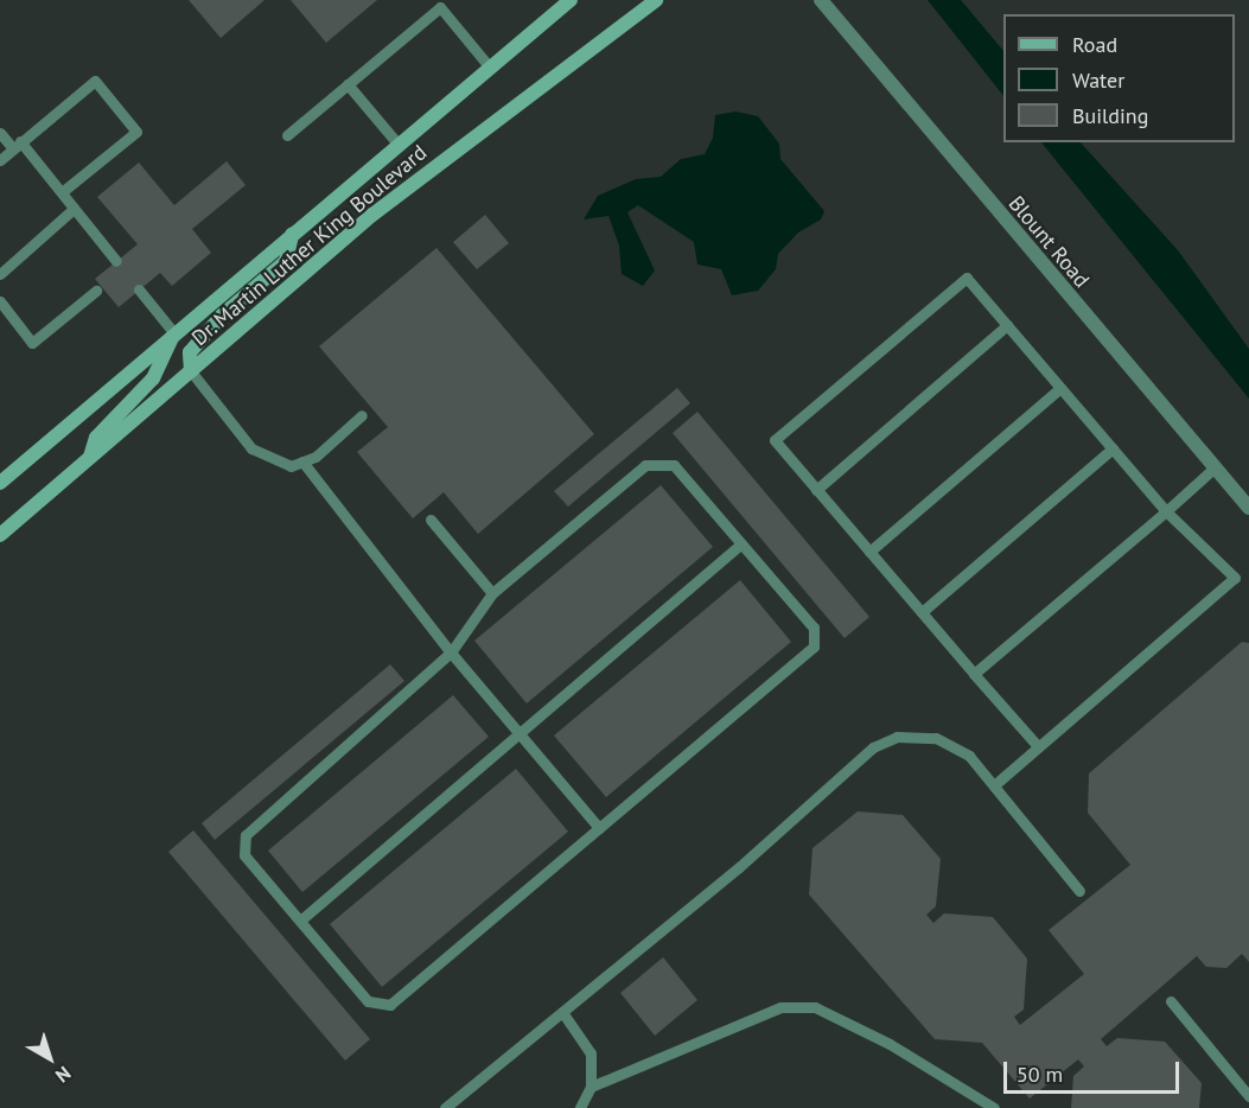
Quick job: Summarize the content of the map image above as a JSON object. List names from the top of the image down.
{
  "streets": {
    "main road": ["Dr. Martin Luther King Boulevard"],
    "street": ["Blount Road"]
  },
  "legend": ["Road", "Water", "Building"],
  "scale_bar": "50 m",
  "north": "bottom right"
}
